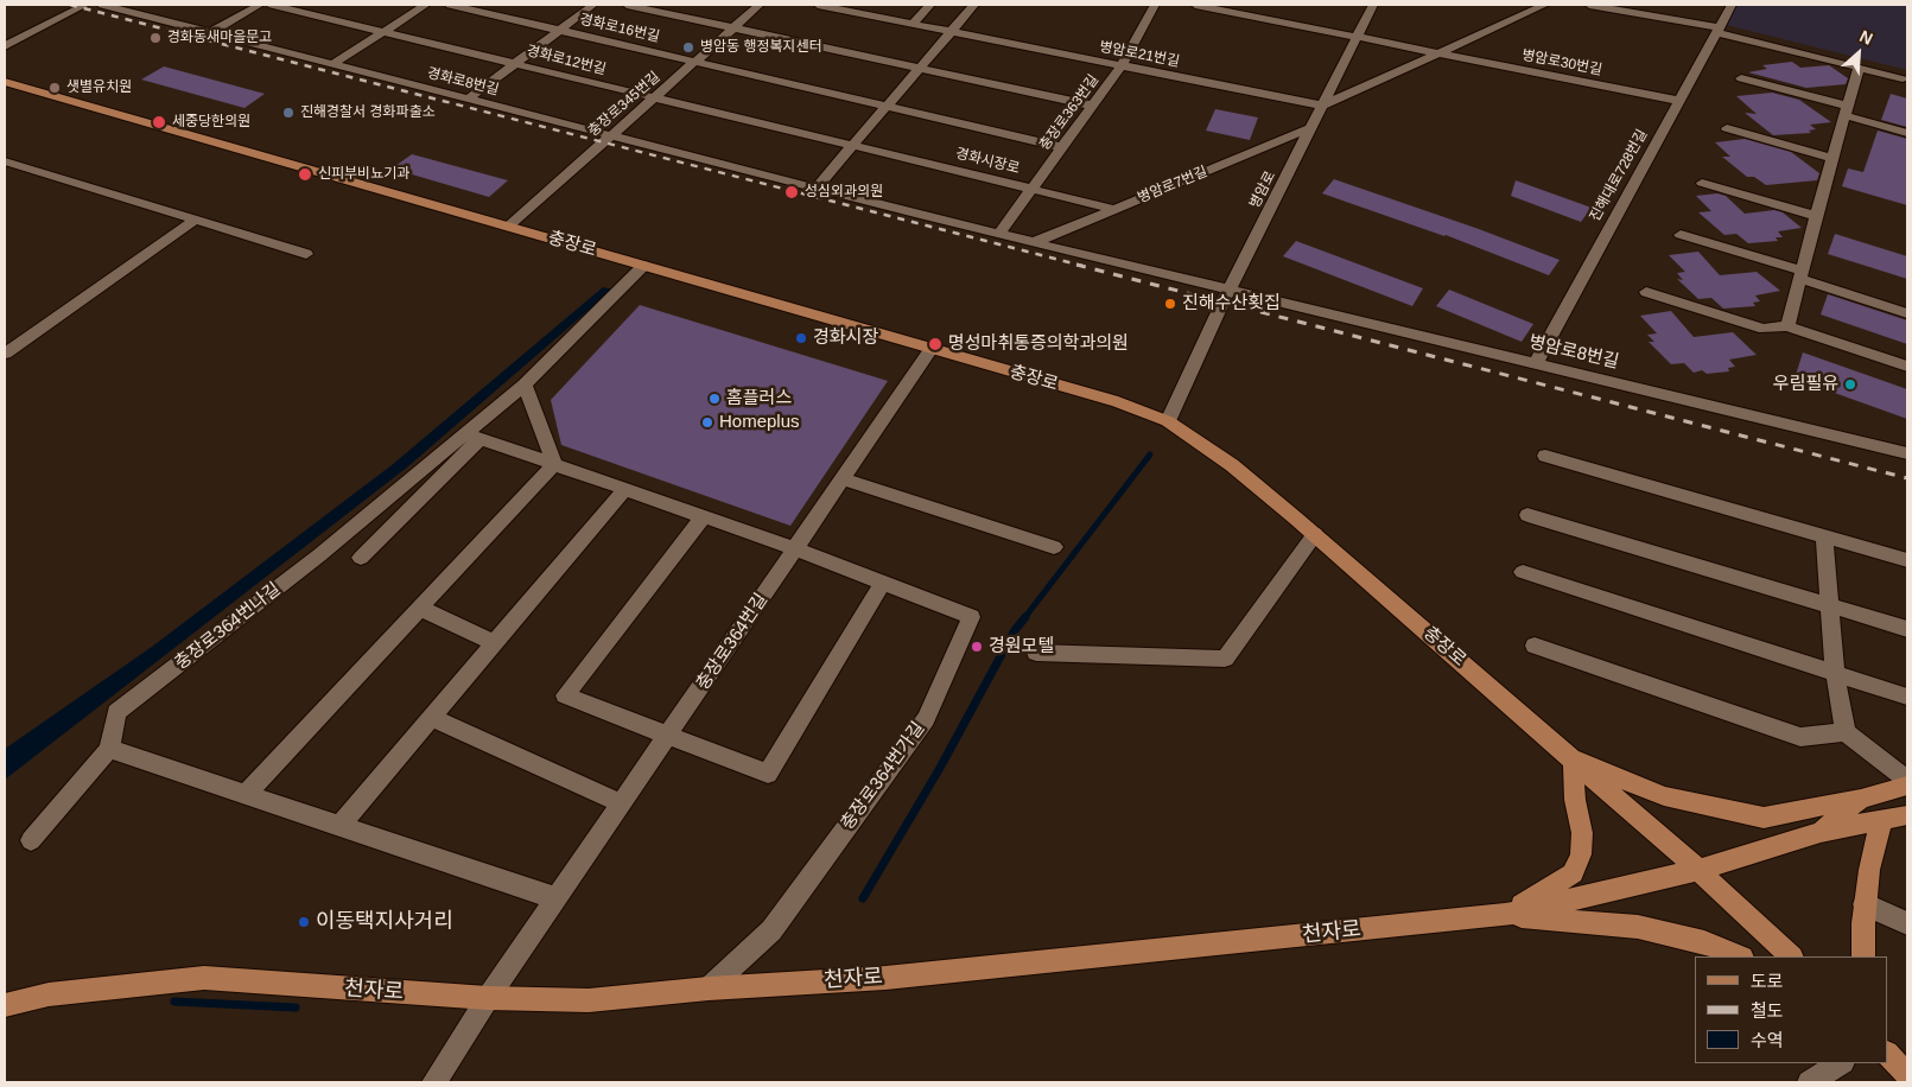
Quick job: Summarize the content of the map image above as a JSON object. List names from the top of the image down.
{
  "streets": {
    "main road": ["충장로", "천자로"],
    "street": [
      "경화로16번길",
      "병암로21번길",
      "경화로12번길",
      "병암로30번길",
      "경화로8번길",
      "충장로345번길",
      "충장로363번길",
      "경화시장로",
      "진해대로728번길",
      "병암로7번길",
      "병암로",
      "병암로8번길",
      "충장로364번나길",
      "충장로364번길",
      "충장로364번가길"
    ]
  },
  "crossings": [
    ["경화로16번길", "충장로345번길"],
    ["경화로16번길", "경화시장로"],
    ["병암로21번길", "충장로363번길"],
    ["병암로21번길", "병암로"],
    ["경화로12번길", "충장로345번길"],
    ["경화로12번길", "경화시장로"],
    ["병암로30번길", "진해대로728번길"],
    ["병암로30번길", "병암로"],
    ["경화로8번길", "충장로345번길"],
    ["충장로345번길", "충장로"],
    ["충장로363번길", "경화시장로"],
    ["경화시장로", "병암로7번길"],
    ["진해대로728번길", "병암로8번길"],
    ["병암로7번길", "병암로"],
    ["병암로", "충장로"],
    ["병암로", "병암로8번길"],
    ["충장로", "충장로364번길"],
    ["충장로", "천자로"],
    ["충장로364번길", "충장로364번가길"],
    ["충장로364번길", "천자로"],
    ["충장로364번가길", "천자로"]
  ],
  "places": [
    "경화동새마을문고",
    "병암동 행정복지센터",
    "샛별유치원",
    "진해경찰서 경화파출소",
    "세중당한의원",
    "신피부비뇨기과",
    "성심외과의원",
    "진해수산횟집",
    "경화시장",
    "명성마취통증의학과의원",
    "우림필유",
    "홈플러스",
    "Homeplus",
    "경원모텔",
    "이동택지사거리"
  ],
  "legend": ["도로", "철도", "수역"],
  "north": "top right"
}
